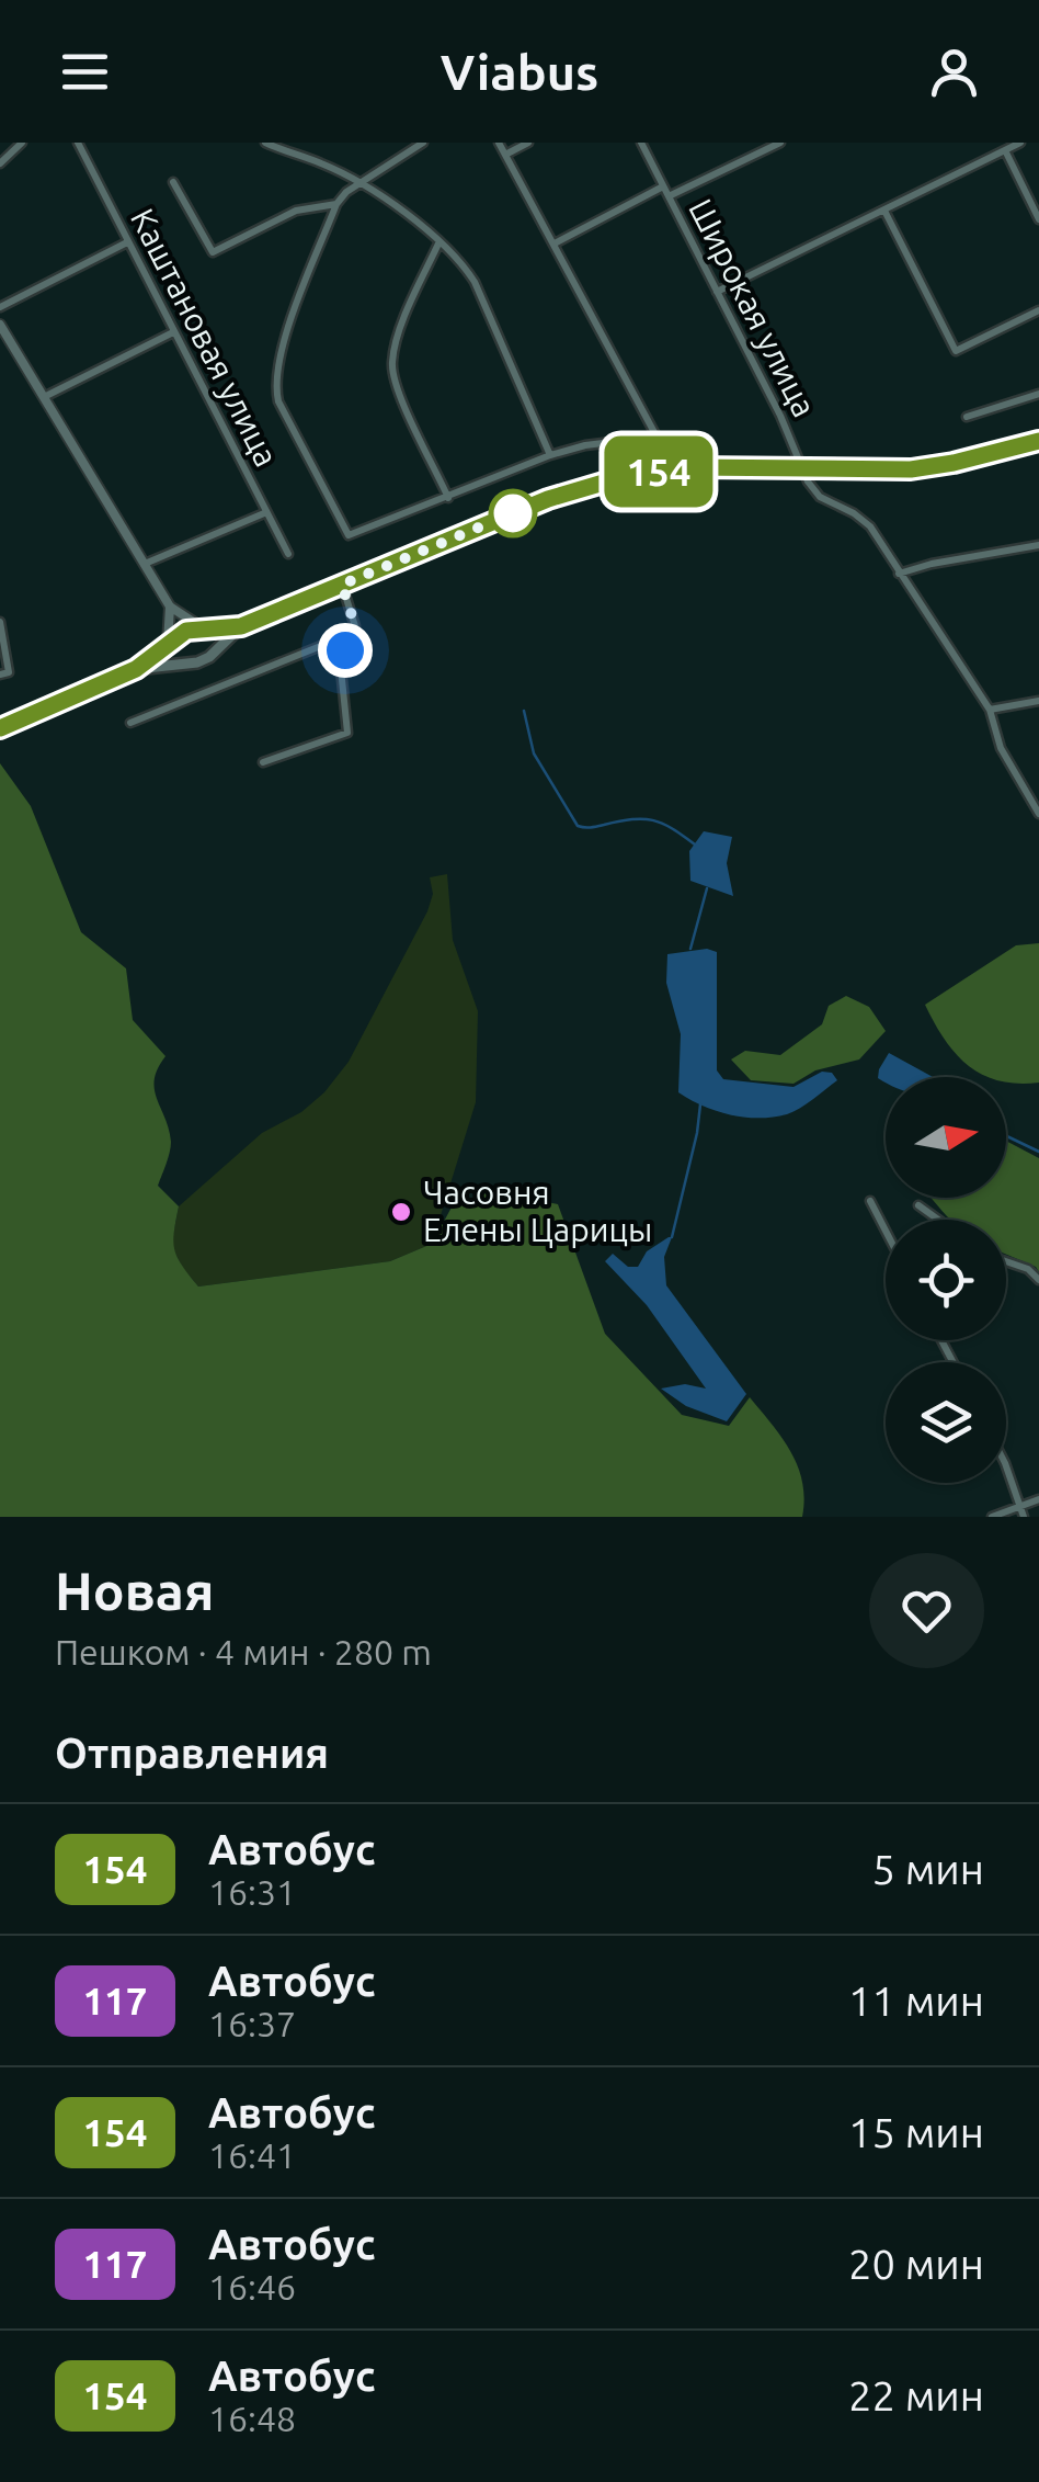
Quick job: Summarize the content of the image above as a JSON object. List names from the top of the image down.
{
  "streets": {
    "street": ["Широкая улица", "Каштановая улица"]
  },
  "places": ["Часовня Елены Царицы"],
  "lines": ["bus line 154"],
  "north": "right",
  "page": {
    "header": "Viabus",
    "on_map": "154",
    "heading": [
      ["Новая", "Пешком · 4 мин · 280 m"],
      "Отправления"
    ],
    "list": [
      {
        "mark": "154",
        "name": "Автобус",
        "note": "16:31",
        "value": "5 мин"
      },
      {
        "mark": "117",
        "name": "Автобус",
        "note": "16:37",
        "value": "11 мин"
      },
      {
        "mark": "154",
        "name": "Автобус",
        "note": "16:41",
        "value": "15 мин"
      },
      {
        "mark": "117",
        "name": "Автобус",
        "note": "16:46",
        "value": "20 мин"
      },
      {
        "mark": "154",
        "name": "Автобус",
        "note": "16:48",
        "value": "22 мин"
      }
    ]
  }
}
